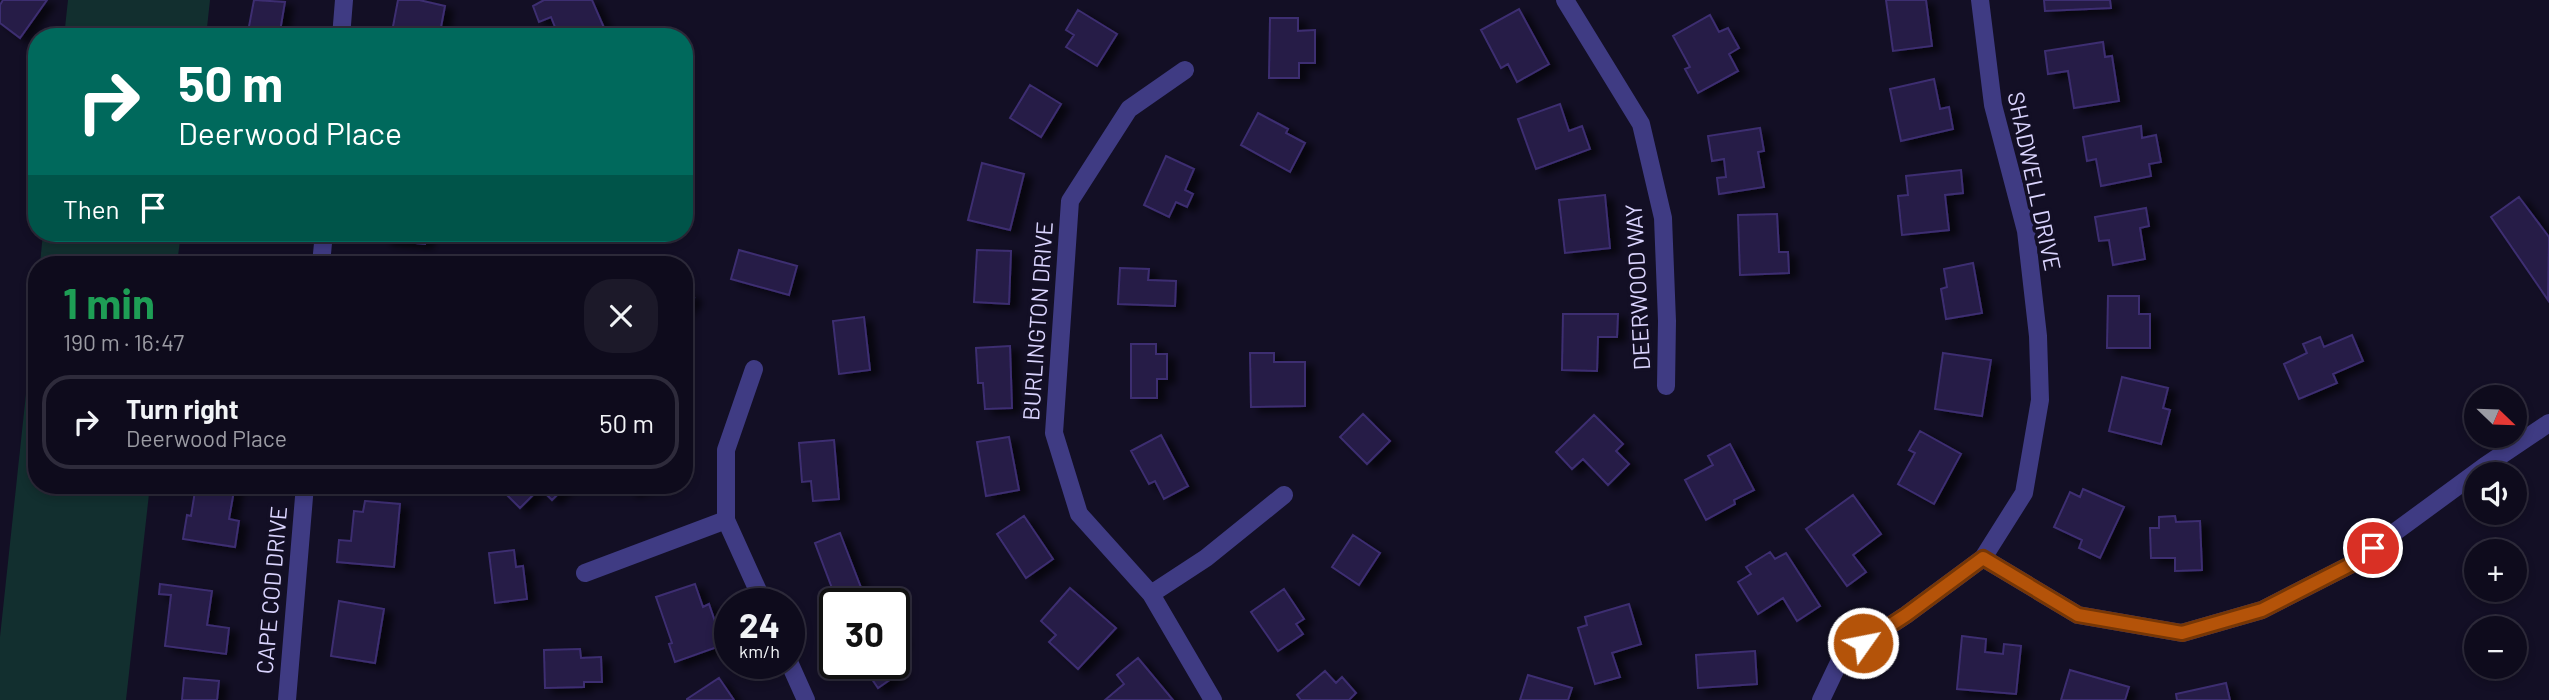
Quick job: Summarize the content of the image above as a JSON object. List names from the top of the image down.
{
  "streets": {
    "street": [
      "SHADWELL DRIVE",
      "DEERWOOD WAY",
      "BURLINGTON DRIVE",
      "CAPE COD DRIVE"
    ]
  },
  "north": "bottom right",
  "page": {
    "turn": ["50 m", "Deerwood Place"],
    "then": "Then",
    "heading": ["1 min", "190 m · 16:47"],
    "list": [
      {
        "name": "Turn right",
        "note": "Deerwood Place",
        "value": "50 m"
      }
    ],
    "map_buttons": ["+", "−"],
    "speed": "24 km/h",
    "limit": "30"
  }
}
